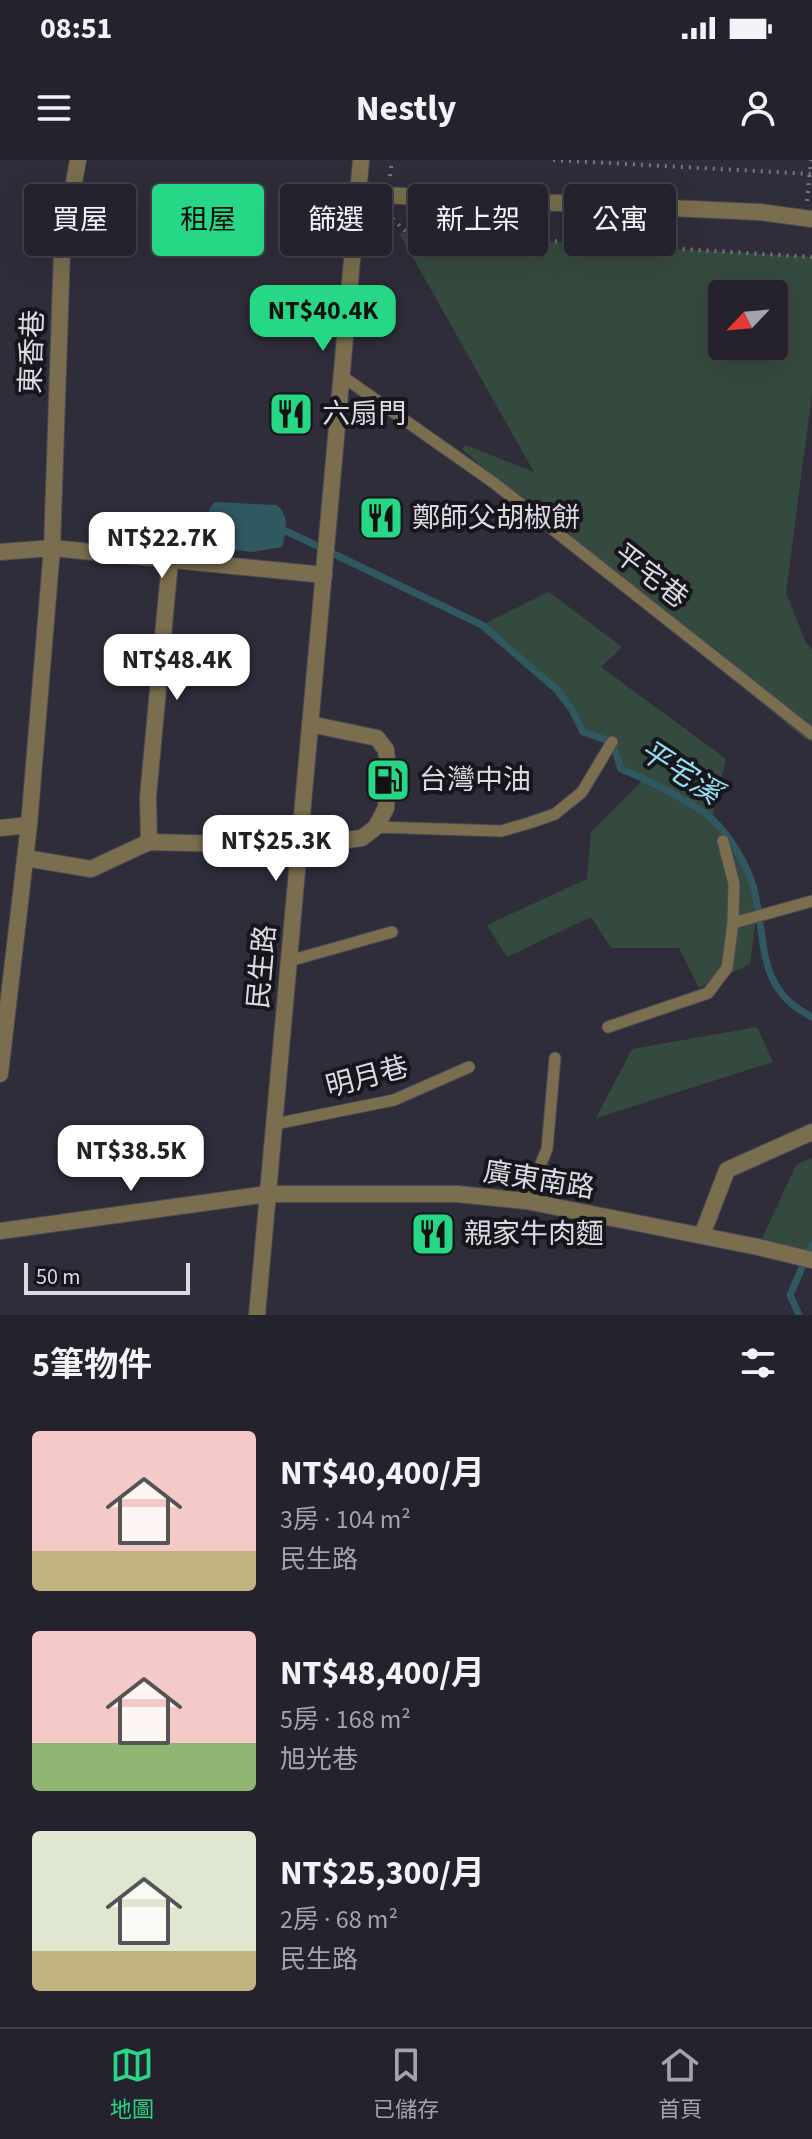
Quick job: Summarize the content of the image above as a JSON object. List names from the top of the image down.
{
  "streets": {
    "street": ["東香巷", "民生路", "廣東南路"],
    "lane": ["平宅巷", "明月巷"]
  },
  "crossings": [
    ["平宅巷", "民生路"],
    ["民生路", "明月巷"],
    ["民生路", "廣東南路"]
  ],
  "water": ["平宅溪"],
  "places": {
    "restaurant": ["六扇門", "鄭師父胡椒餅", "親家牛肉麵"],
    "fuel station": ["台灣中油"]
  },
  "scale_bar": "50 m",
  "north": "bottom left",
  "page": {
    "status": "08:51",
    "header": "Nestly",
    "chip": [
      "買屋",
      "租屋",
      "篩選",
      "新上架",
      "公寓"
    ],
    "price": [
      "NT$40.4K",
      "NT$22.7K",
      "NT$48.4K",
      "NT$25.3K",
      "NT$38.5K"
    ],
    "scale": "50 m",
    "heading": "5筆物件",
    "list": [
      {
        "name": "NT$40,400/月",
        "note": "3房 · 104 m² · 民生路"
      },
      {
        "name": "NT$48,400/月",
        "note": "5房 · 168 m² · 旭光巷"
      },
      {
        "name": "NT$25,300/月",
        "note": "2房 · 68 m² · 民生路"
      }
    ],
    "tabs": ["地圖", "已儲存", "首頁"]
  }
}
